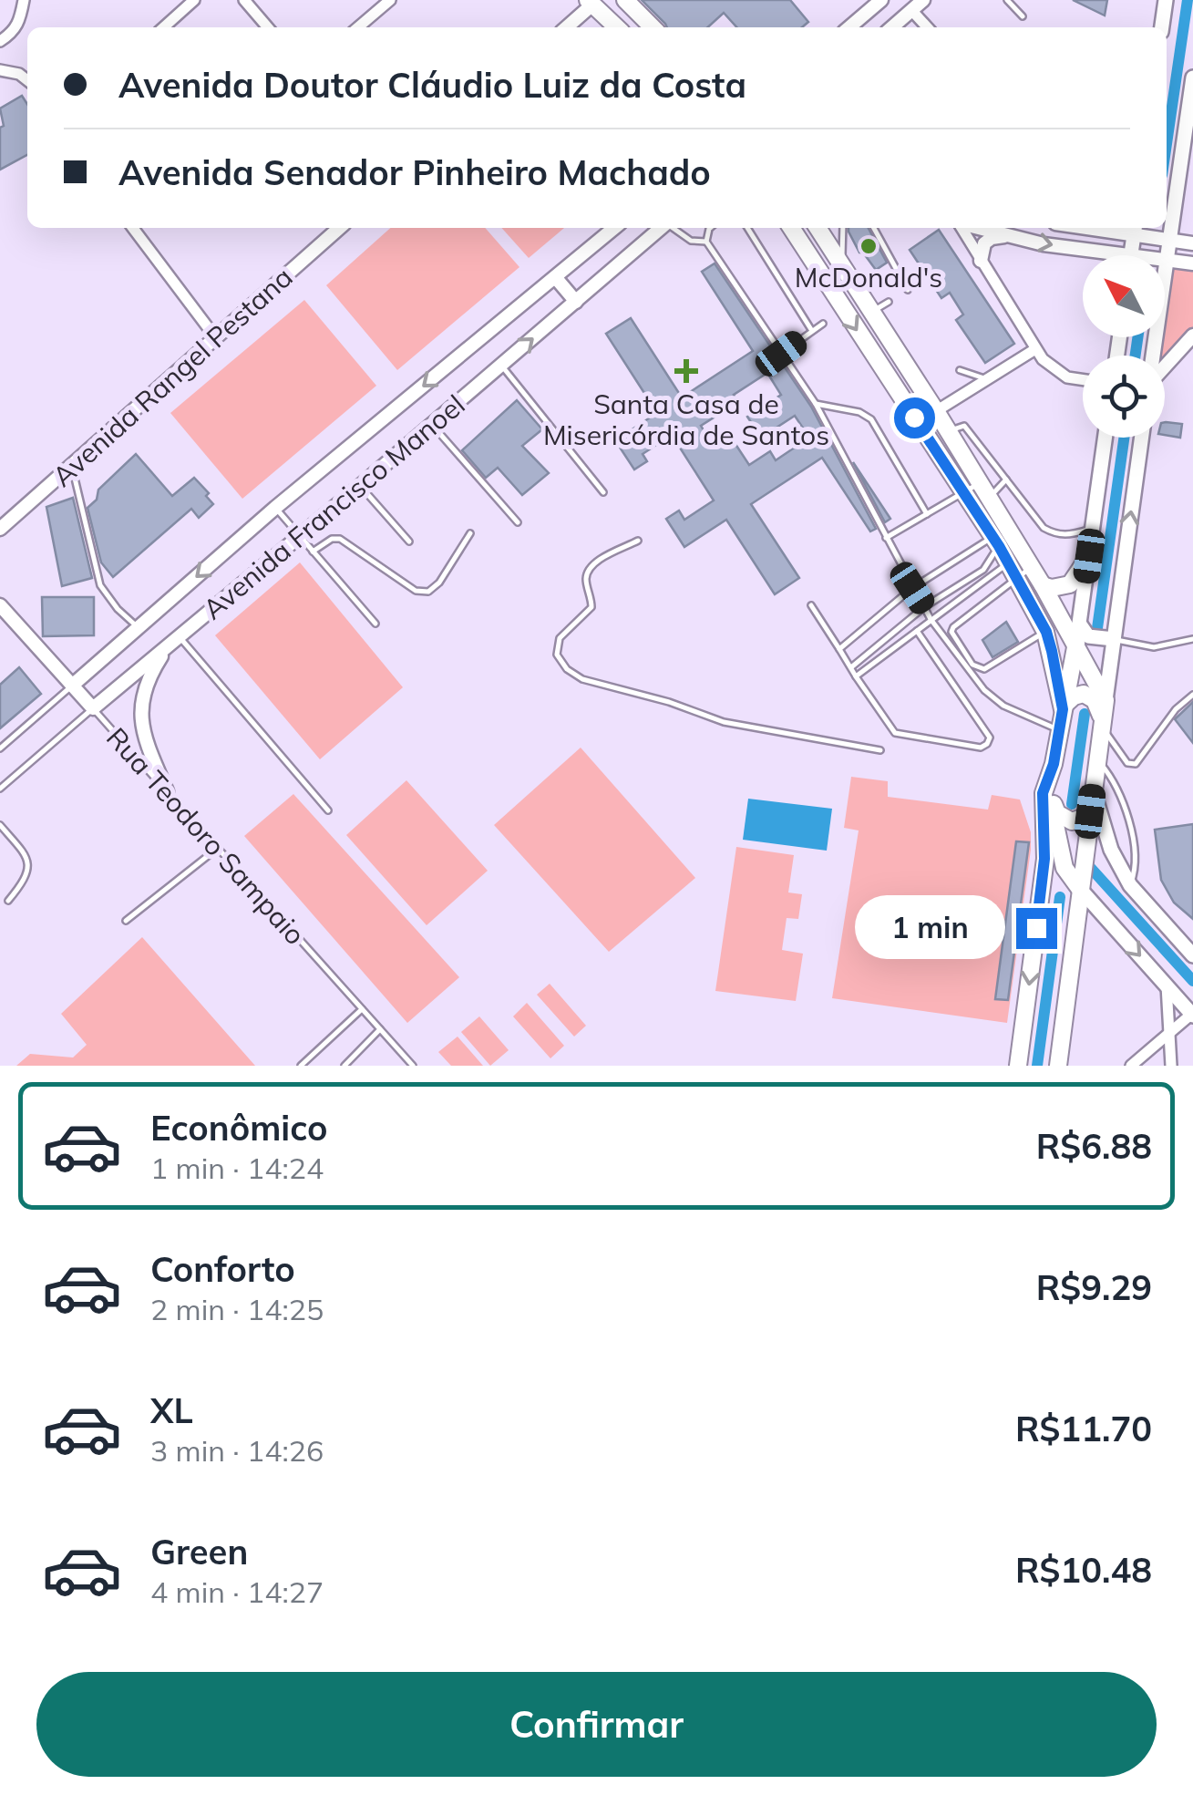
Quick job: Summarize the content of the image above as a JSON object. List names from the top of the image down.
{
  "streets": {
    "street": ["Avenida Rangel Pestana", "Avenida Francisco Manoel", "Rua Teodoro Sampaio"]
  },
  "crossings": [
    ["Avenida Francisco Manoel", "Rua Teodoro Sampaio"]
  ],
  "places": {
    "other": ["McDonald's"],
    "health": ["Santa Casa de Misericórdia de Santos"]
  },
  "north": "top left",
  "page": {
    "banner": ["Avenida Doutor Cláudio Luiz da Costa", "Avenida Senador Pinheiro Machado"],
    "bubble": "1 min",
    "list": [
      {
        "name": "Econômico",
        "note": "1 min · 14:24",
        "value": "R$6.88"
      },
      {
        "name": "Conforto",
        "note": "2 min · 14:25",
        "value": "R$9.29"
      },
      {
        "name": "XL",
        "note": "3 min · 14:26",
        "value": "R$11.70"
      },
      {
        "name": "Green",
        "note": "4 min · 14:27",
        "value": "R$10.48"
      }
    ],
    "buttons": "Confirmar"
  }
}
